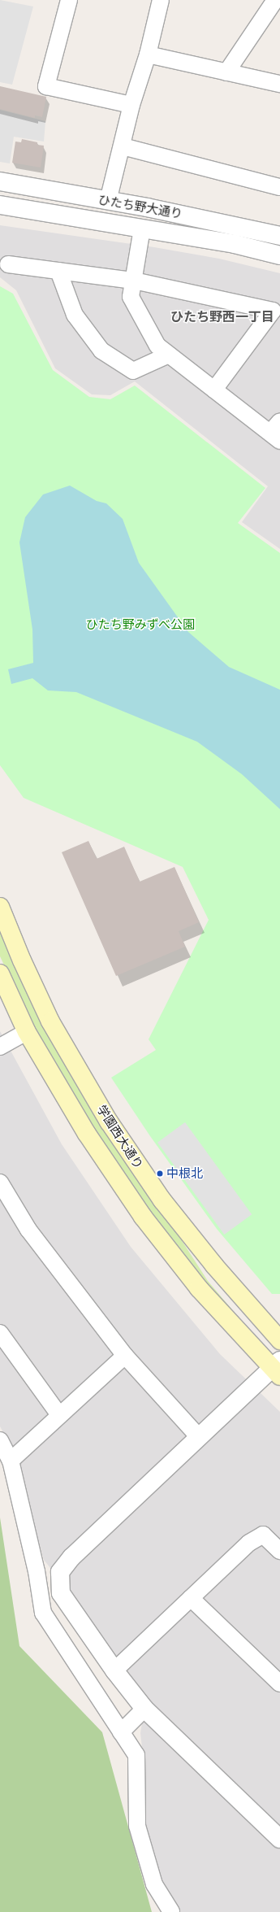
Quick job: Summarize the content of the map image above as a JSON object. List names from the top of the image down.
{
  "streets": {
    "main road": ["学園西大通り"],
    "street": ["ひたち野大通り"]
  },
  "districts": ["ひたち野西一丁目"],
  "parks": ["ひたち野みずべ公園"],
  "places": ["中根北"]
}
